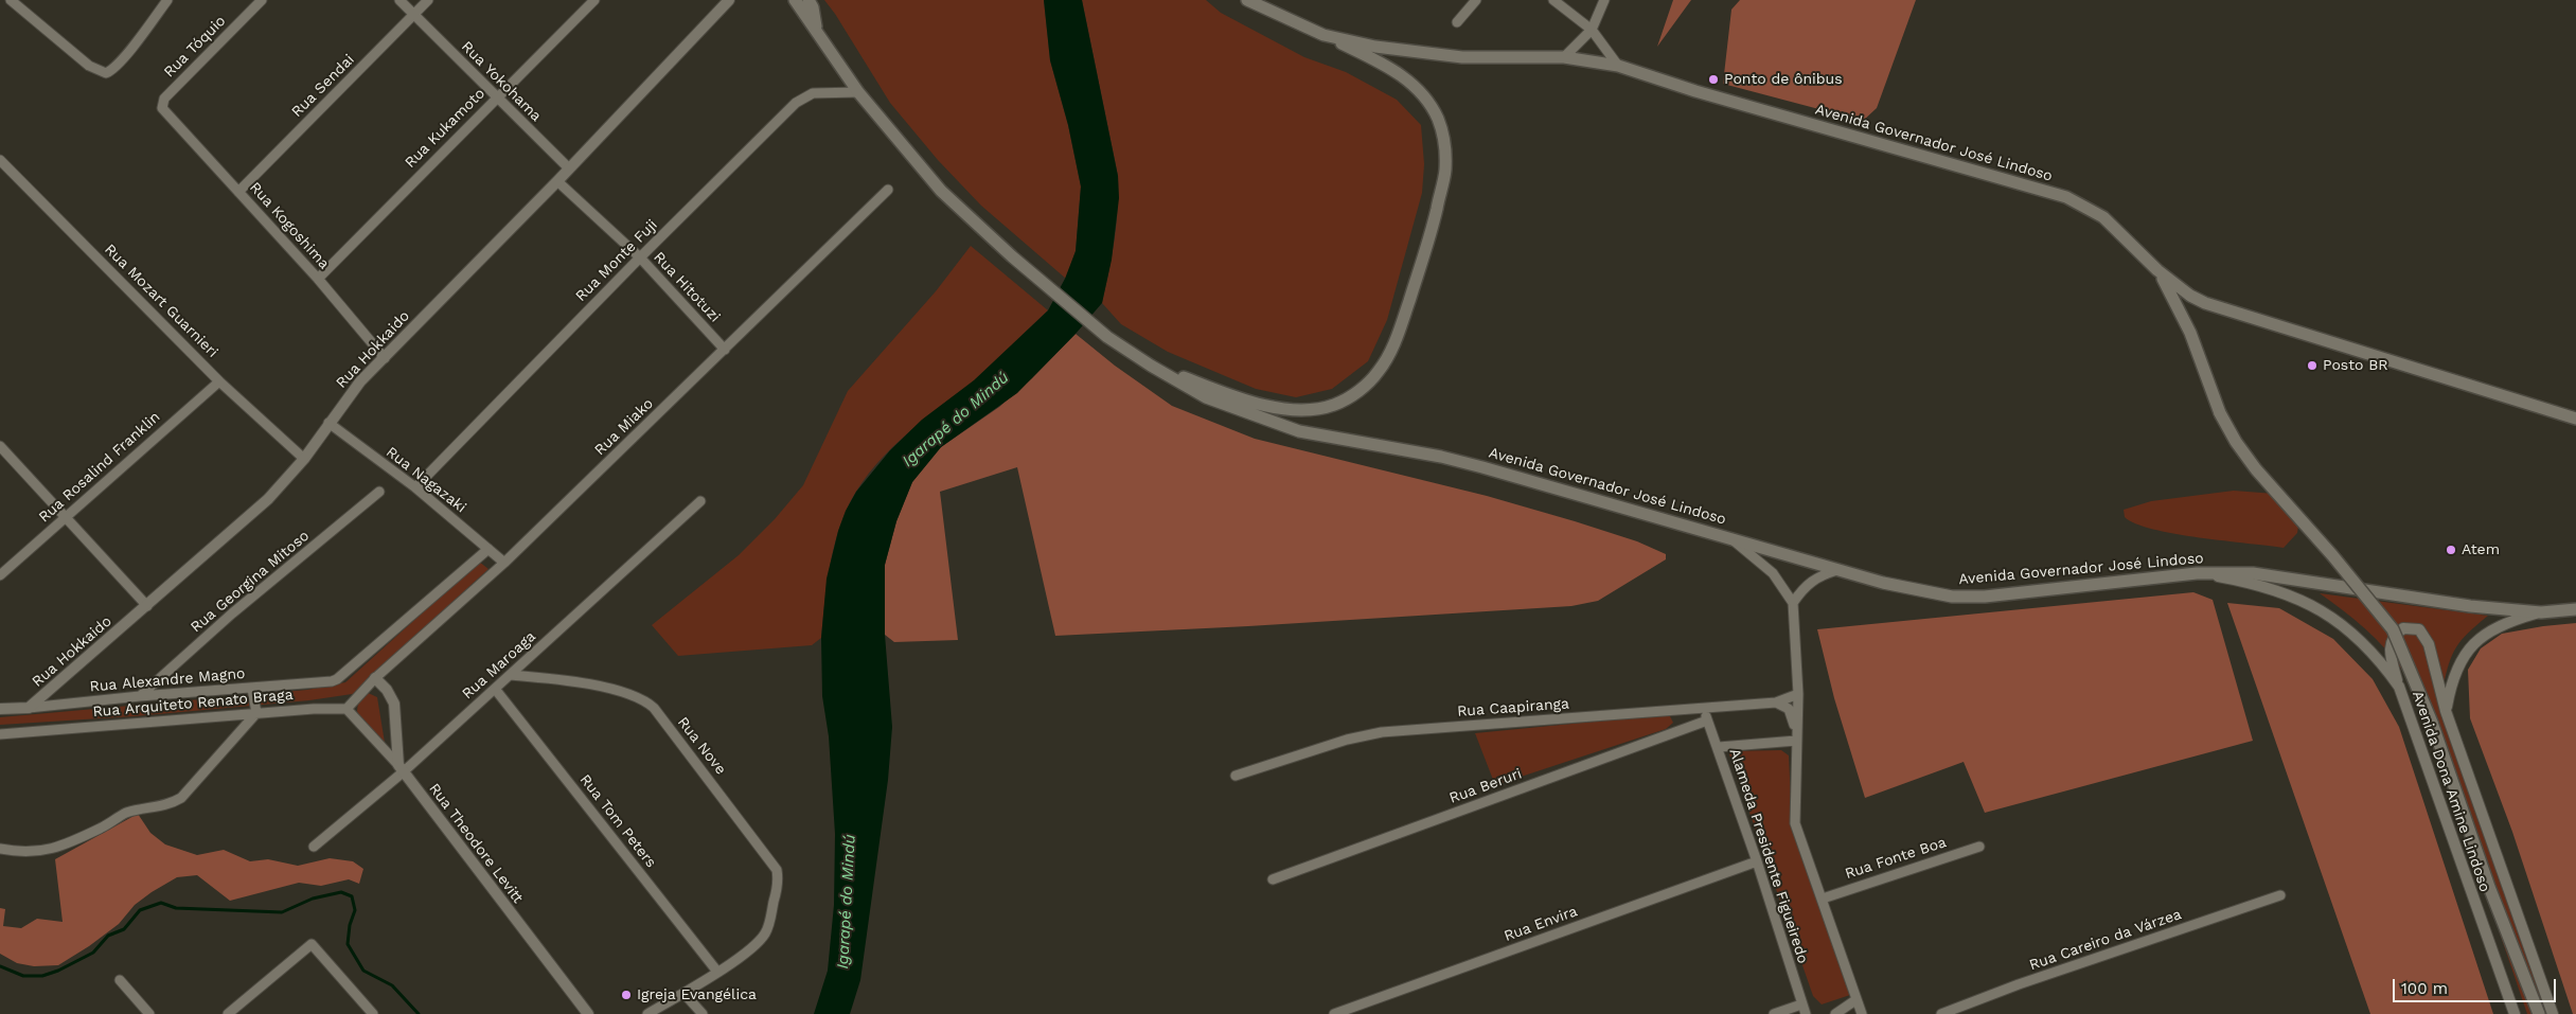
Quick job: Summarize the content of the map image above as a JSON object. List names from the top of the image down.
{
  "streets": {
    "main road": ["Avenida Governador José Lindoso"],
    "street": [
      "Rua Tóquio",
      "Rua Yokohama",
      "Rua Sendai",
      "Rua Kukamoto",
      "Rua Kogoshima",
      "Rua Monte Fuji",
      "Rua Hitotuzi",
      "Rua Mozart Guarnieri",
      "Rua Hokkaido",
      "Rua Miako",
      "Rua Rosalind Franklin",
      "Rua Nagazaki",
      "Rua Georgina Mitoso",
      "Rua Maroaga",
      "Rua Alexandre Magno",
      "Rua Arquiteto Renato Braga",
      "Rua Caapiranga",
      "Rua Nove",
      "Rua Beruri",
      "Avenida Dona Amine Lindoso",
      "Rua Tom Peters",
      "Rua Theodore Levitt",
      "Alameda Presidente Figueiredo",
      "Rua Fonte Boa",
      "Rua Envira",
      "Rua Careiro da Várzea"
    ]
  },
  "crossings": [
    ["Rua Tóquio", "Rua Kogoshima"],
    ["Rua Yokohama", "Rua Sendai"],
    ["Rua Yokohama", "Rua Kukamoto"],
    ["Rua Yokohama", "Rua Hokkaido"],
    ["Rua Sendai", "Rua Kogoshima"],
    ["Rua Kukamoto", "Rua Kogoshima"],
    ["Avenida Governador José Lindoso", "Rua Monte Fuji"],
    ["Avenida Governador José Lindoso", "Avenida Dona Amine Lindoso"],
    ["Rua Kogoshima", "Rua Hokkaido"],
    ["Rua Monte Fuji", "Rua Hitotuzi"],
    ["Rua Monte Fuji", "Rua Nagazaki"],
    ["Rua Hitotuzi", "Rua Hokkaido"],
    ["Rua Hitotuzi", "Rua Miako"],
    ["Rua Mozart Guarnieri", "Rua Hokkaido"],
    ["Rua Mozart Guarnieri", "Rua Rosalind Franklin"],
    ["Rua Hokkaido", "Rua Nagazaki"],
    ["Rua Hokkaido", "Rua Alexandre Magno"],
    ["Rua Miako", "Rua Nagazaki"],
    ["Rua Nagazaki", "Rua Alexandre Magno"],
    ["Rua Georgina Mitoso", "Rua Alexandre Magno"],
    ["Rua Maroaga", "Rua Nove"],
    ["Rua Maroaga", "Rua Tom Peters"],
    ["Rua Maroaga", "Rua Theodore Levitt"],
    ["Rua Caapiranga", "Alameda Presidente Figueiredo"],
    ["Rua Nove", "Rua Tom Peters"],
    ["Rua Beruri", "Alameda Presidente Figueiredo"],
    ["Alameda Presidente Figueiredo", "Rua Envira"]
  ],
  "water": ["Igarapé do Mindú"],
  "places": [
    "Ponto de ônibus",
    "Posto BR",
    "Atem",
    "Igreja Evangélica"
  ],
  "scale_bar": "100 m"
}
